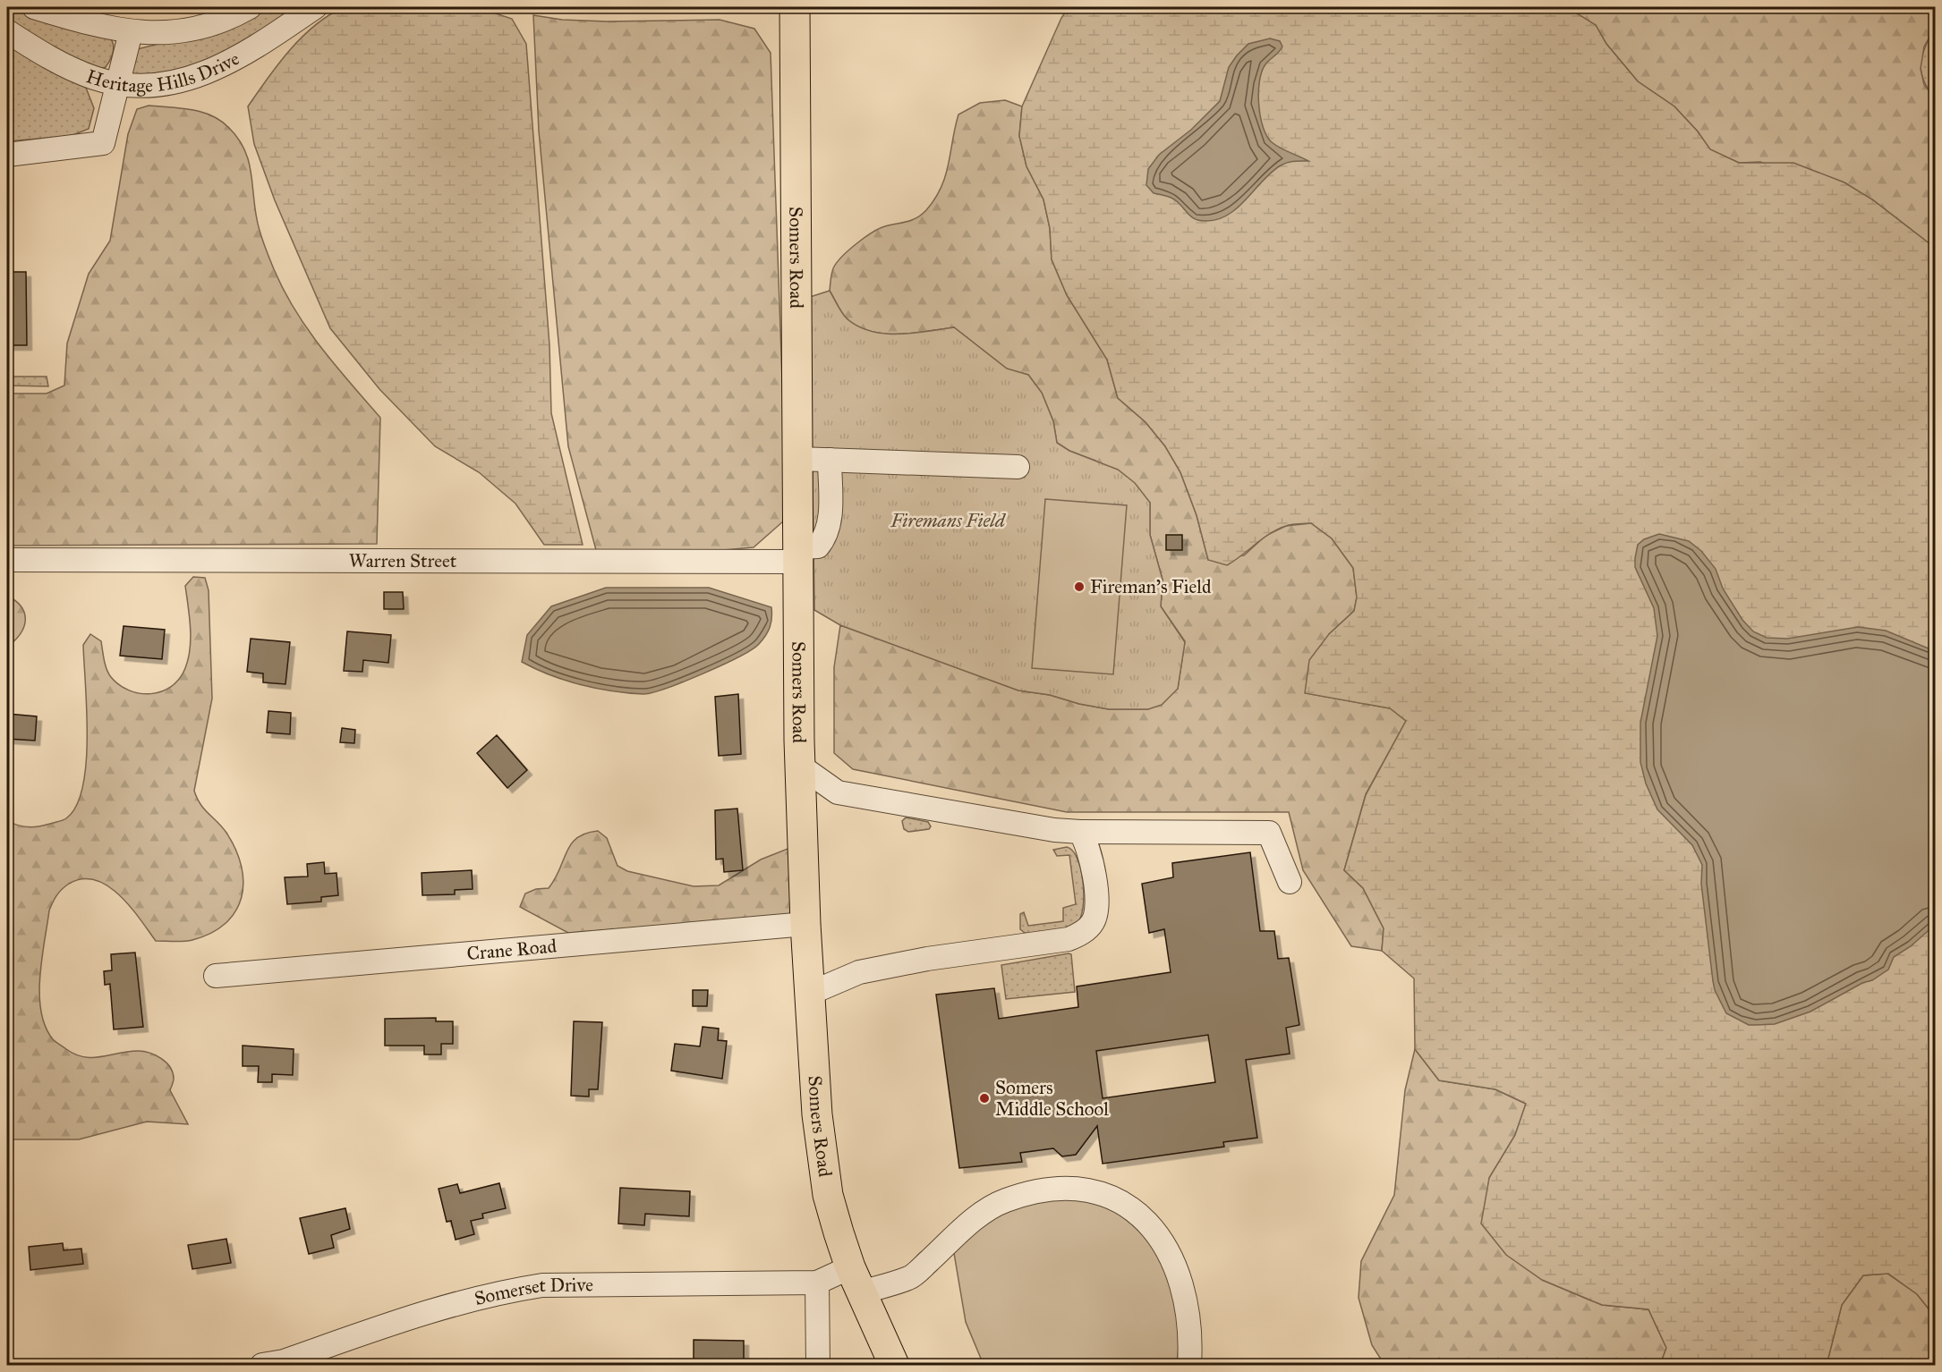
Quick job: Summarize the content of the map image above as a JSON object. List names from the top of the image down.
{
  "streets": {
    "main road": ["Somers Road"],
    "street": [
      "Heritage Hills Drive",
      "Warren Street",
      "Crane Road",
      "Somerset Drive"
    ]
  },
  "crossings": [
    ["Somers Road", "Warren Street"],
    ["Somers Road", "Crane Road"]
  ],
  "parks": ["Firemans Field"],
  "places": ["Fireman's Field", "Somers Middle School"]
}
